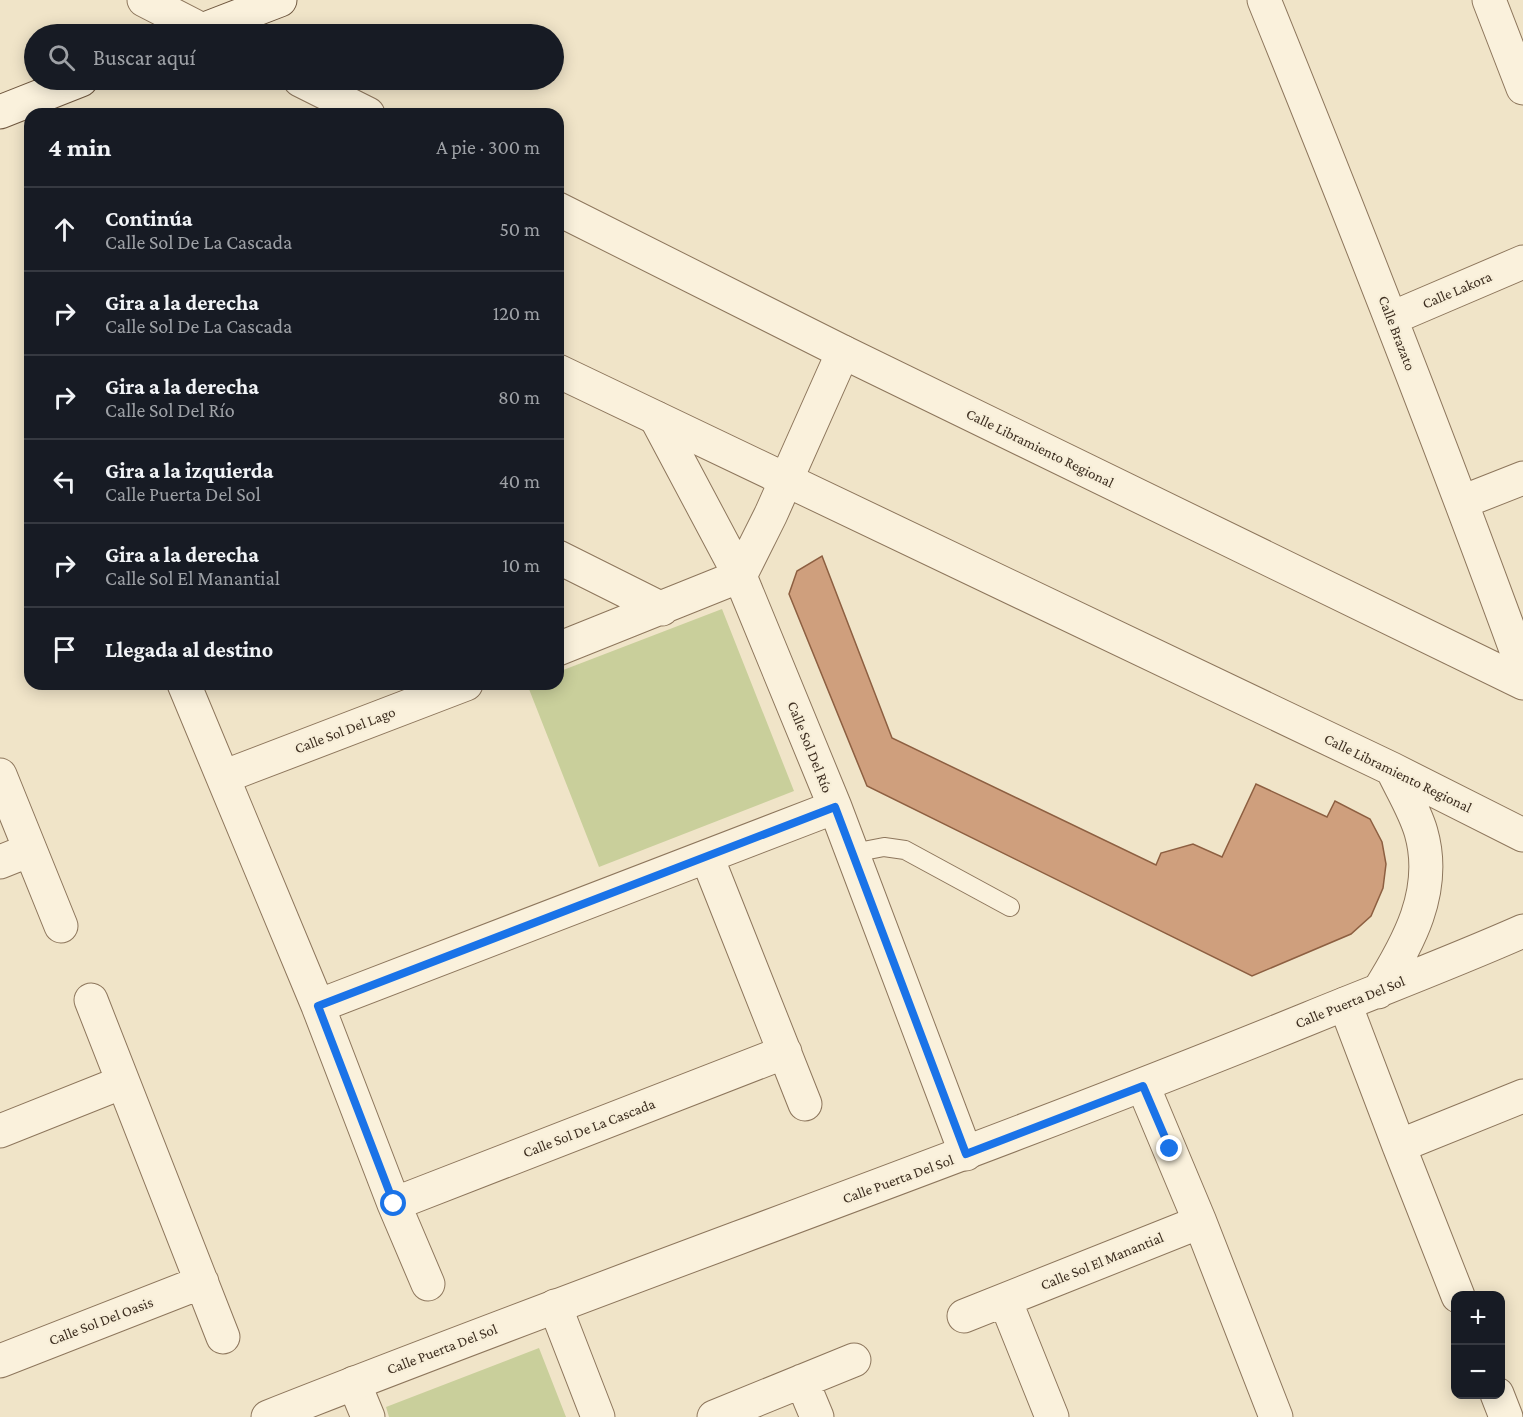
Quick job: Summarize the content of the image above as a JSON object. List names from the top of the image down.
{
  "streets": {
    "street": [
      "Calle Lakora",
      "Calle Brazato",
      "Calle Libramiento Regional",
      "Calle Sol Del Lago",
      "Calle Sol Del Río",
      "Calle Puerta Del Sol",
      "Calle Sol De La Cascada",
      "Calle Sol El Manantial",
      "Calle Sol Del Oasis"
    ]
  },
  "crossings": [
    ["Calle Lakora", "Calle Brazato"],
    ["Calle Libramiento Regional", "Calle Sol Del Río"],
    ["Calle Sol Del Río", "Calle Puerta Del Sol"]
  ],
  "page": {
    "search": "Buscar aquí",
    "heading": ["4 min", "A pie · 300 m"],
    "list": [
      ["Continúa", "Calle Sol De La Cascada", "50 m"],
      ["Gira a la derecha", "Calle Sol De La Cascada", "120 m"],
      ["Gira a la derecha", "Calle Sol Del Río", "80 m"],
      ["Gira a la izquierda", "Calle Puerta Del Sol", "40 m"],
      ["Gira a la derecha", "Calle Sol El Manantial", "10 m"],
      "Llegada al destino"
    ],
    "map_buttons": ["+", "−"]
  }
}
